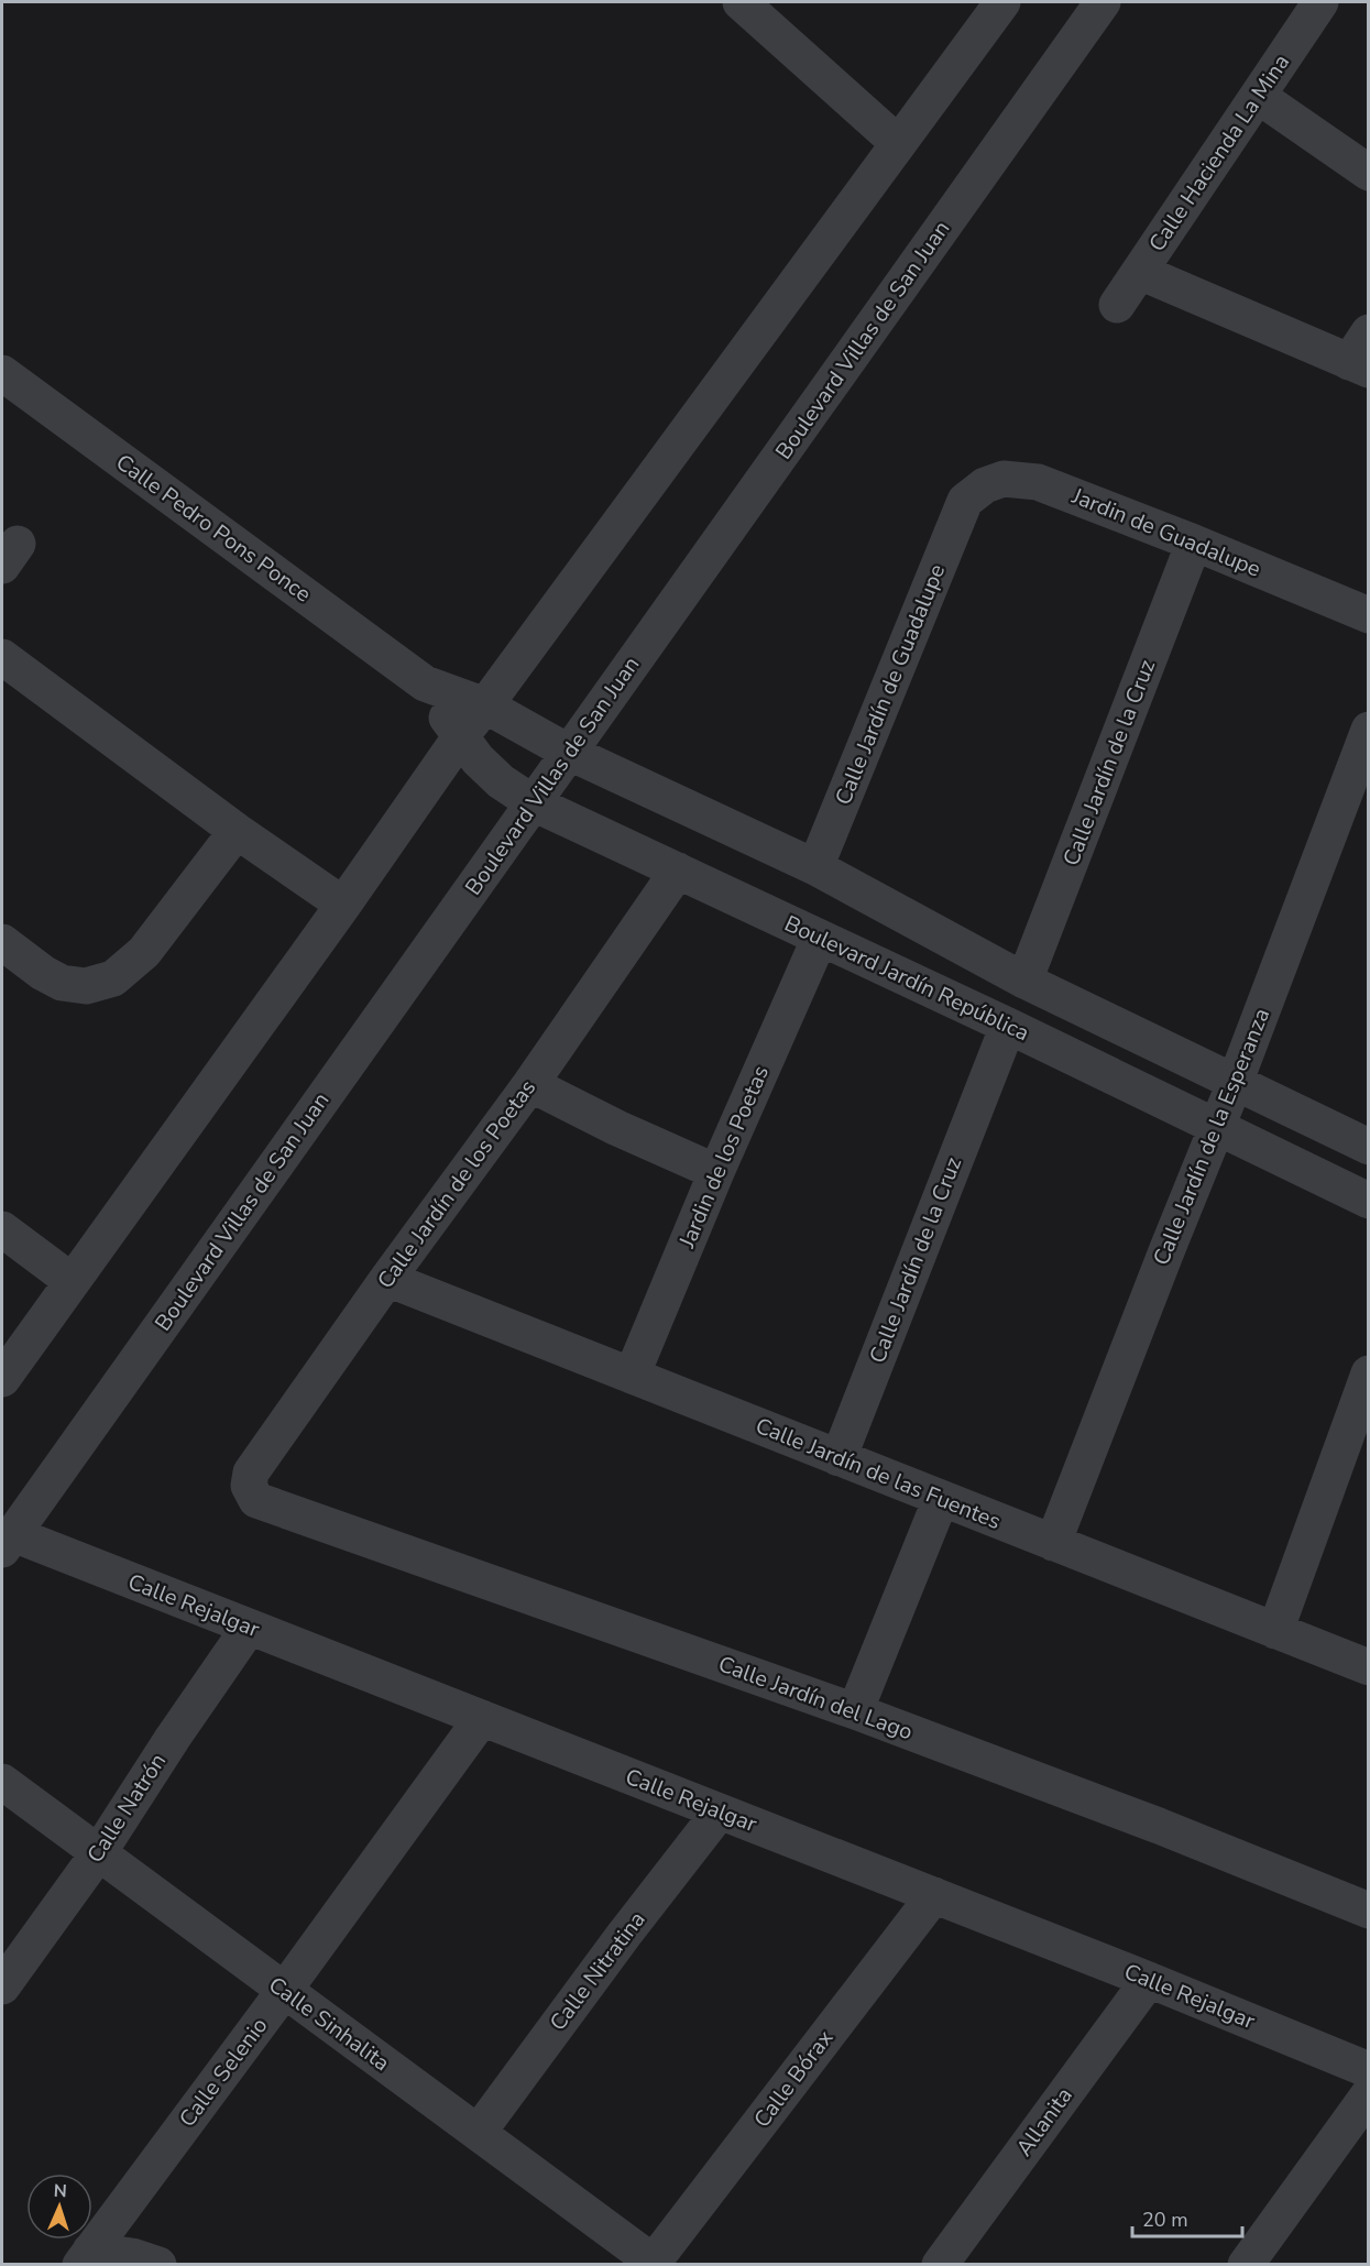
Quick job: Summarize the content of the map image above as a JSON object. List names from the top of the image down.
{
  "streets": {
    "street": [
      "Calle Hacienda La Mina",
      "Boulevard Villas de San Juan",
      "Calle Pedro Pons Ponce",
      "Jardin de Guadalupe",
      "Calle Jardín de Guadalupe",
      "Calle Jardín de la Cruz",
      "Boulevard Jardín República",
      "Calle Jardín de la Esperanza",
      "Jardin de los Poetas",
      "Calle Jardín de los Poetas",
      "Calle Jardín de las Fuentes",
      "Calle Rejalgar",
      "Calle Jardín del Lago",
      "Calle Natrón",
      "Calle Nitratina",
      "Calle Sinhalita",
      "Calle Selenio",
      "Calle Bórax",
      "Allanita"
    ]
  },
  "crossings": [
    ["Boulevard Villas de San Juan", "Boulevard Jardín República"],
    ["Boulevard Villas de San Juan", "Calle Rejalgar"],
    ["Calle Pedro Pons Ponce", "Boulevard Jardín República"],
    ["Jardin de Guadalupe", "Calle Jardín de Guadalupe"],
    ["Jardin de Guadalupe", "Calle Jardín de la Cruz"],
    ["Calle Jardín de la Cruz", "Boulevard Jardín República"],
    ["Calle Jardín de la Cruz", "Calle Jardín de las Fuentes"],
    ["Boulevard Jardín República", "Calle Jardín de la Esperanza"],
    ["Boulevard Jardín República", "Jardin de los Poetas"],
    ["Boulevard Jardín República", "Calle Jardín de los Poetas"],
    ["Calle Jardín de la Esperanza", "Calle Jardín de las Fuentes"],
    ["Jardin de los Poetas", "Calle Jardín de las Fuentes"],
    ["Calle Jardín de los Poetas", "Calle Jardín de las Fuentes"],
    ["Calle Jardín de los Poetas", "Calle Jardín del Lago"],
    ["Calle Rejalgar", "Calle Natrón"],
    ["Calle Rejalgar", "Calle Nitratina"],
    ["Calle Rejalgar", "Calle Selenio"],
    ["Calle Rejalgar", "Calle Bórax"],
    ["Calle Rejalgar", "Allanita"],
    ["Calle Natrón", "Calle Sinhalita"],
    ["Calle Nitratina", "Calle Sinhalita"],
    ["Calle Sinhalita", "Calle Selenio"],
    ["Calle Sinhalita", "Calle Bórax"]
  ],
  "scale_bar": "20 m",
  "north": "top"
}
